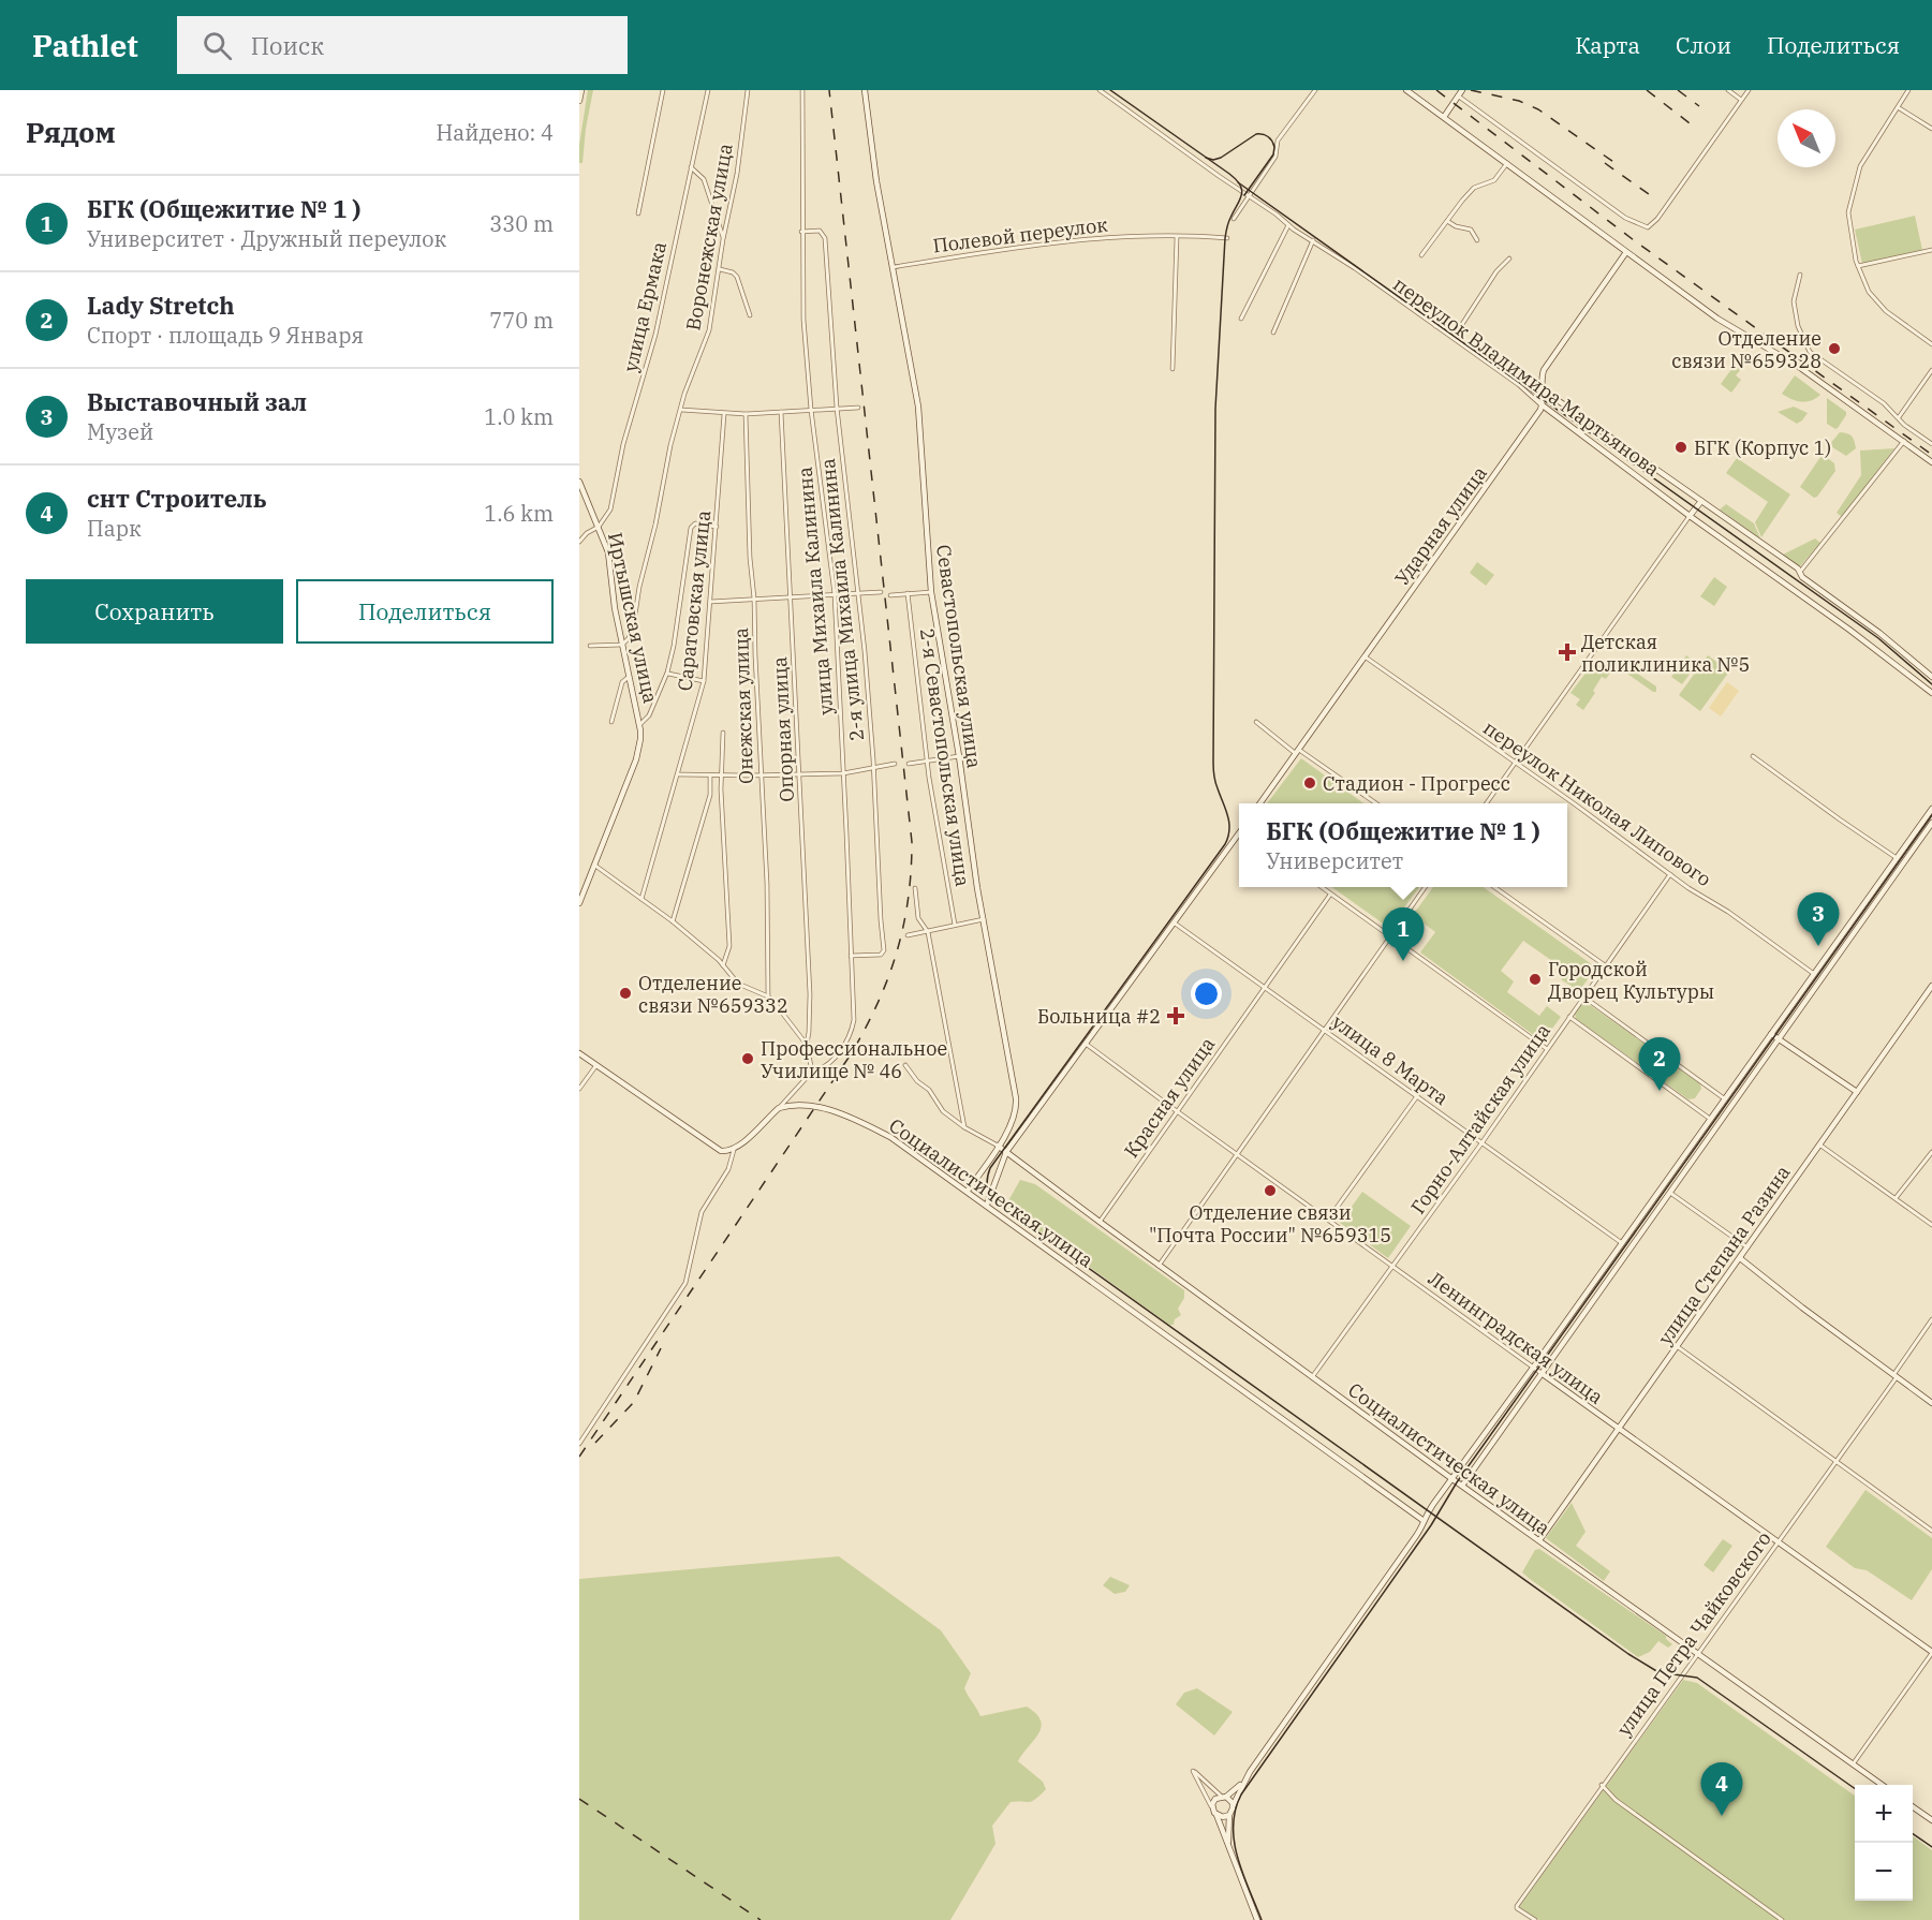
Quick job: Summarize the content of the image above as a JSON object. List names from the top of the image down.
{
  "streets": {
    "street": [
      "Полевой переулок",
      "Воронежская улица",
      "улица Ермака",
      "переулок Владимира Мартьянова",
      "Ударная улица",
      "улица Михаила Калинина",
      "2-я улица Михаила Калинина",
      "Саратовская улица",
      "Иртышская улица",
      "Севастопольская улица",
      "Онежская улица",
      "Опорная улица",
      "2-я Севастопольская улица",
      "переулок Николая Липового",
      "улица 8 Марта",
      "Красная улица",
      "Горно-Алтайская улица",
      "Социалистическая улица",
      "улица Степана Разина",
      "Ленинградская улица",
      "улица Петра Чайковского"
    ]
  },
  "crossings": [
    ["Полевой переулок", "Севастопольская улица"],
    ["Воронежская улица", "Иртышская улица"],
    ["улица Ермака", "Иртышская улица"],
    ["переулок Владимира Мартьянова", "Ударная улица"],
    ["Ударная улица", "переулок Николая Липового"],
    ["улица Михаила Калинина", "2-я улица Михаила Калинина"],
    ["Саратовская улица", "Иртышская улица"],
    ["Севастопольская улица", "Социалистическая улица"],
    ["переулок Николая Липового", "Горно-Алтайская улица"],
    ["улица 8 Марта", "Красная улица"],
    ["улица 8 Марта", "Горно-Алтайская улица"],
    ["Красная улица", "Социалистическая улица"],
    ["Красная улица", "Ленинградская улица"],
    ["Горно-Алтайская улица", "Социалистическая улица"],
    ["Горно-Алтайская улица", "Ленинградская улица"],
    ["Социалистическая улица", "улица Степана Разина"],
    ["Социалистическая улица", "улица Петра Чайковского"],
    ["улица Степана Разина", "Ленинградская улица"],
    ["Ленинградская улица", "улица Петра Чайковского"]
  ],
  "places": {
    "other": [
      "Отделение связи №659328",
      "БГК (Корпус 1)",
      "Стадион - Прогресс",
      "Городской Дворец Культуры",
      "Отделение связи №659332",
      "Профессиональное Училище № 46",
      "Отделение связи \"Почта России\" №659315"
    ],
    "health": ["Детская поликлиника №5", "Больница #2"]
  },
  "north": "top left",
  "page": {
    "header": "Pathlet",
    "search": "Поиск",
    "nav": ["Карта", "Слои", "Поделиться"],
    "heading": ["Рядом", "Найдено: 4"],
    "list": [
      {
        "mark": "1",
        "name": "БГК (Общежитие № 1 )",
        "note": "Университет · Дружный переулок",
        "value": "330 m"
      },
      {
        "mark": "2",
        "name": "Lady Stretch",
        "note": "Спорт · площадь 9 Января",
        "value": "770 m"
      },
      {
        "mark": "3",
        "name": "Выставочный зал",
        "note": "Музей",
        "value": "1.0 km"
      },
      {
        "mark": "4",
        "name": "снт Строитель",
        "note": "Парк",
        "value": "1.6 km"
      }
    ],
    "buttons": ["Сохранить", "Поделиться"],
    "popup": ["БГК (Общежитие № 1 )", "Университет"],
    "pins": [
      "3",
      "1",
      "2",
      "4"
    ],
    "map_buttons": ["+", "−"]
  }
}
